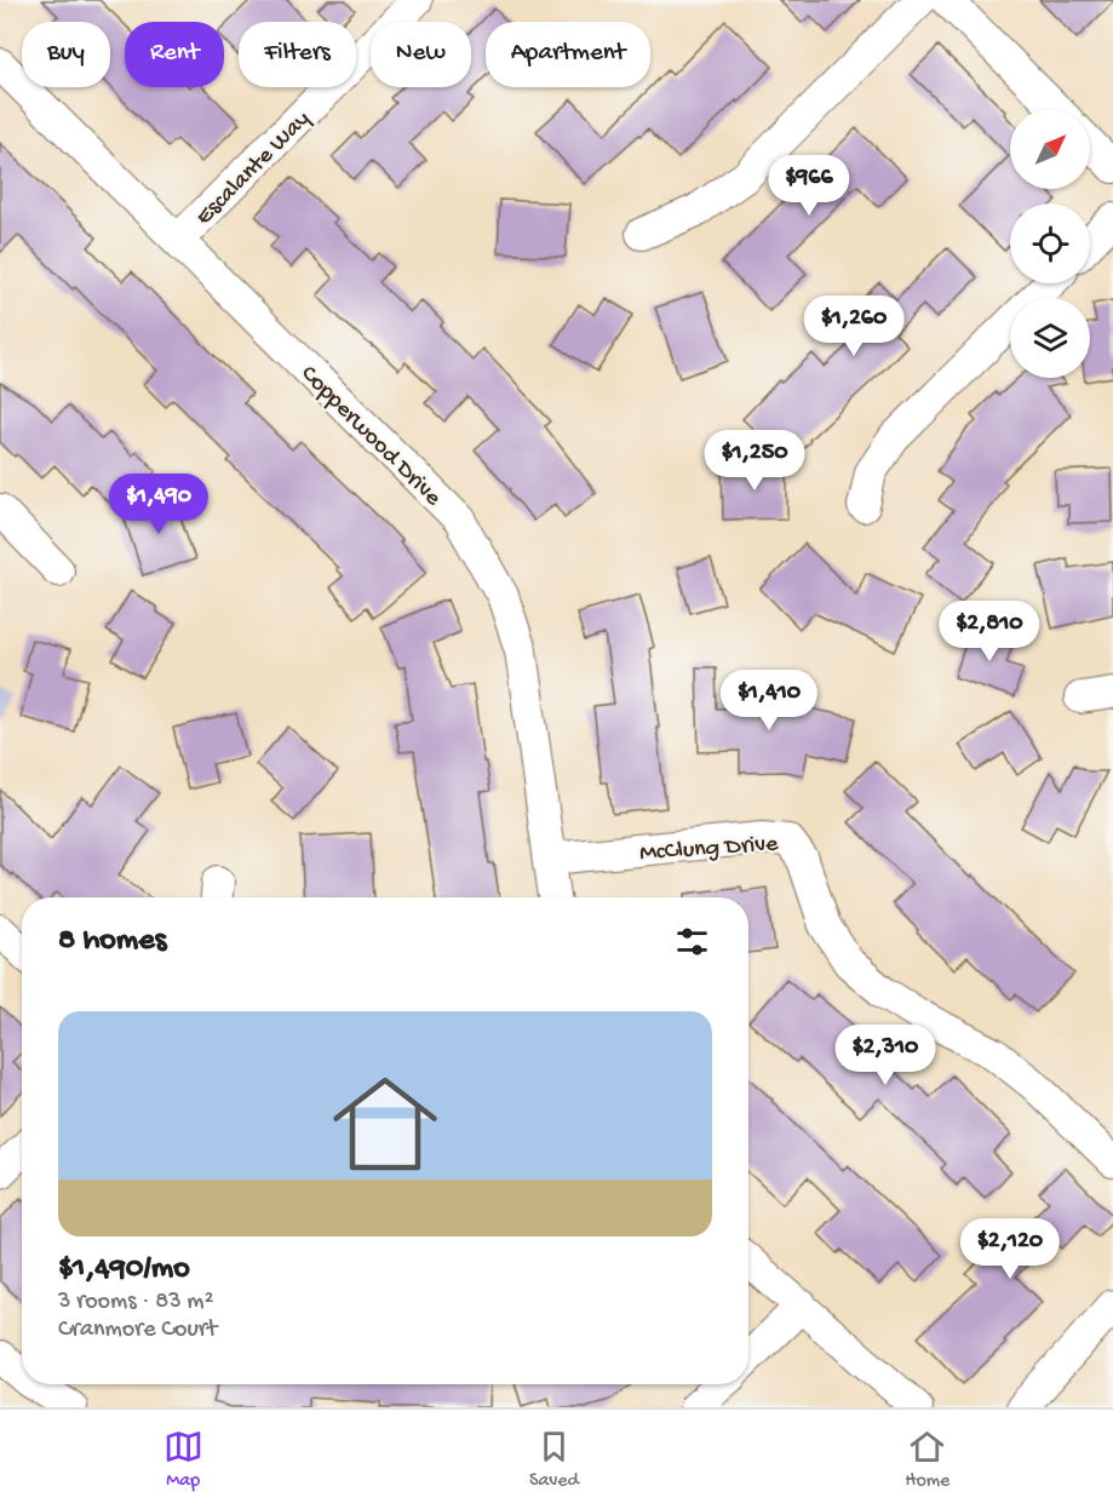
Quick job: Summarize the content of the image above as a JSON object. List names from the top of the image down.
{
  "streets": {
    "street": ["Escalante Way", "Copperwood Drive", "McClung Drive"]
  },
  "crossings": [
    ["Escalante Way", "Copperwood Drive"],
    ["Copperwood Drive", "McClung Drive"]
  ],
  "north": "top right",
  "page": {
    "chip": [
      "Buy",
      "Rent",
      "Filters",
      "New",
      "Apartment"
    ],
    "price": [
      "$966",
      "$1,260",
      "$1,250",
      "$1,490",
      "$2,810",
      "$1,410",
      "$2,310",
      "$2,120"
    ],
    "heading": "8 homes",
    "list": [
      {
        "name": "$1,490/mo",
        "note": "3 rooms · 83 m² · Cranmore Court"
      }
    ],
    "tabs": ["Map", "Saved", "Home"]
  }
}
